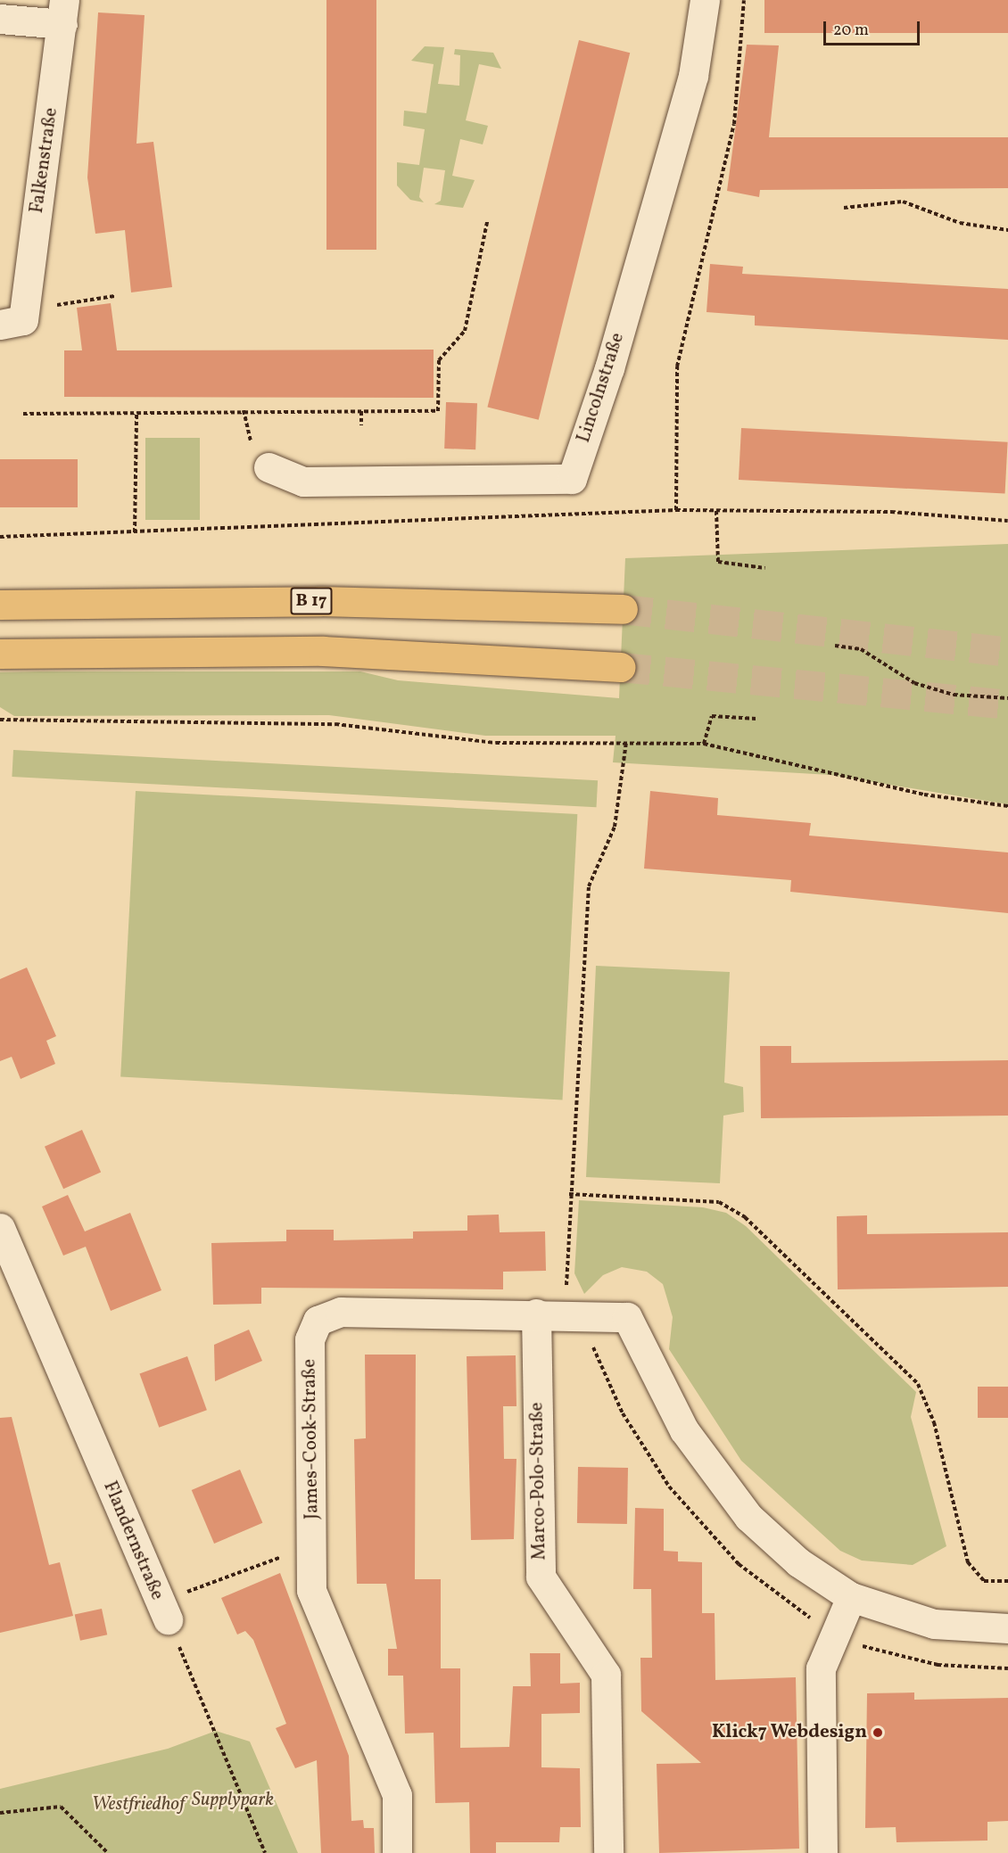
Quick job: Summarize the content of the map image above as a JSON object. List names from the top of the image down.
{
  "streets": {
    "highway": ["B 17"],
    "street": [
      "Falkenstraße",
      "Lincolnstraße",
      "James-Cook-Straße",
      "Marco-Polo-Straße",
      "Flandernstraße"
    ]
  },
  "crossings": [
    ["James-Cook-Straße", "Marco-Polo-Straße"]
  ],
  "parks": ["Supplypark", "Westfriedhof"],
  "places": ["Klick7 Webdesign"],
  "scale_bar": "20 m"
}
